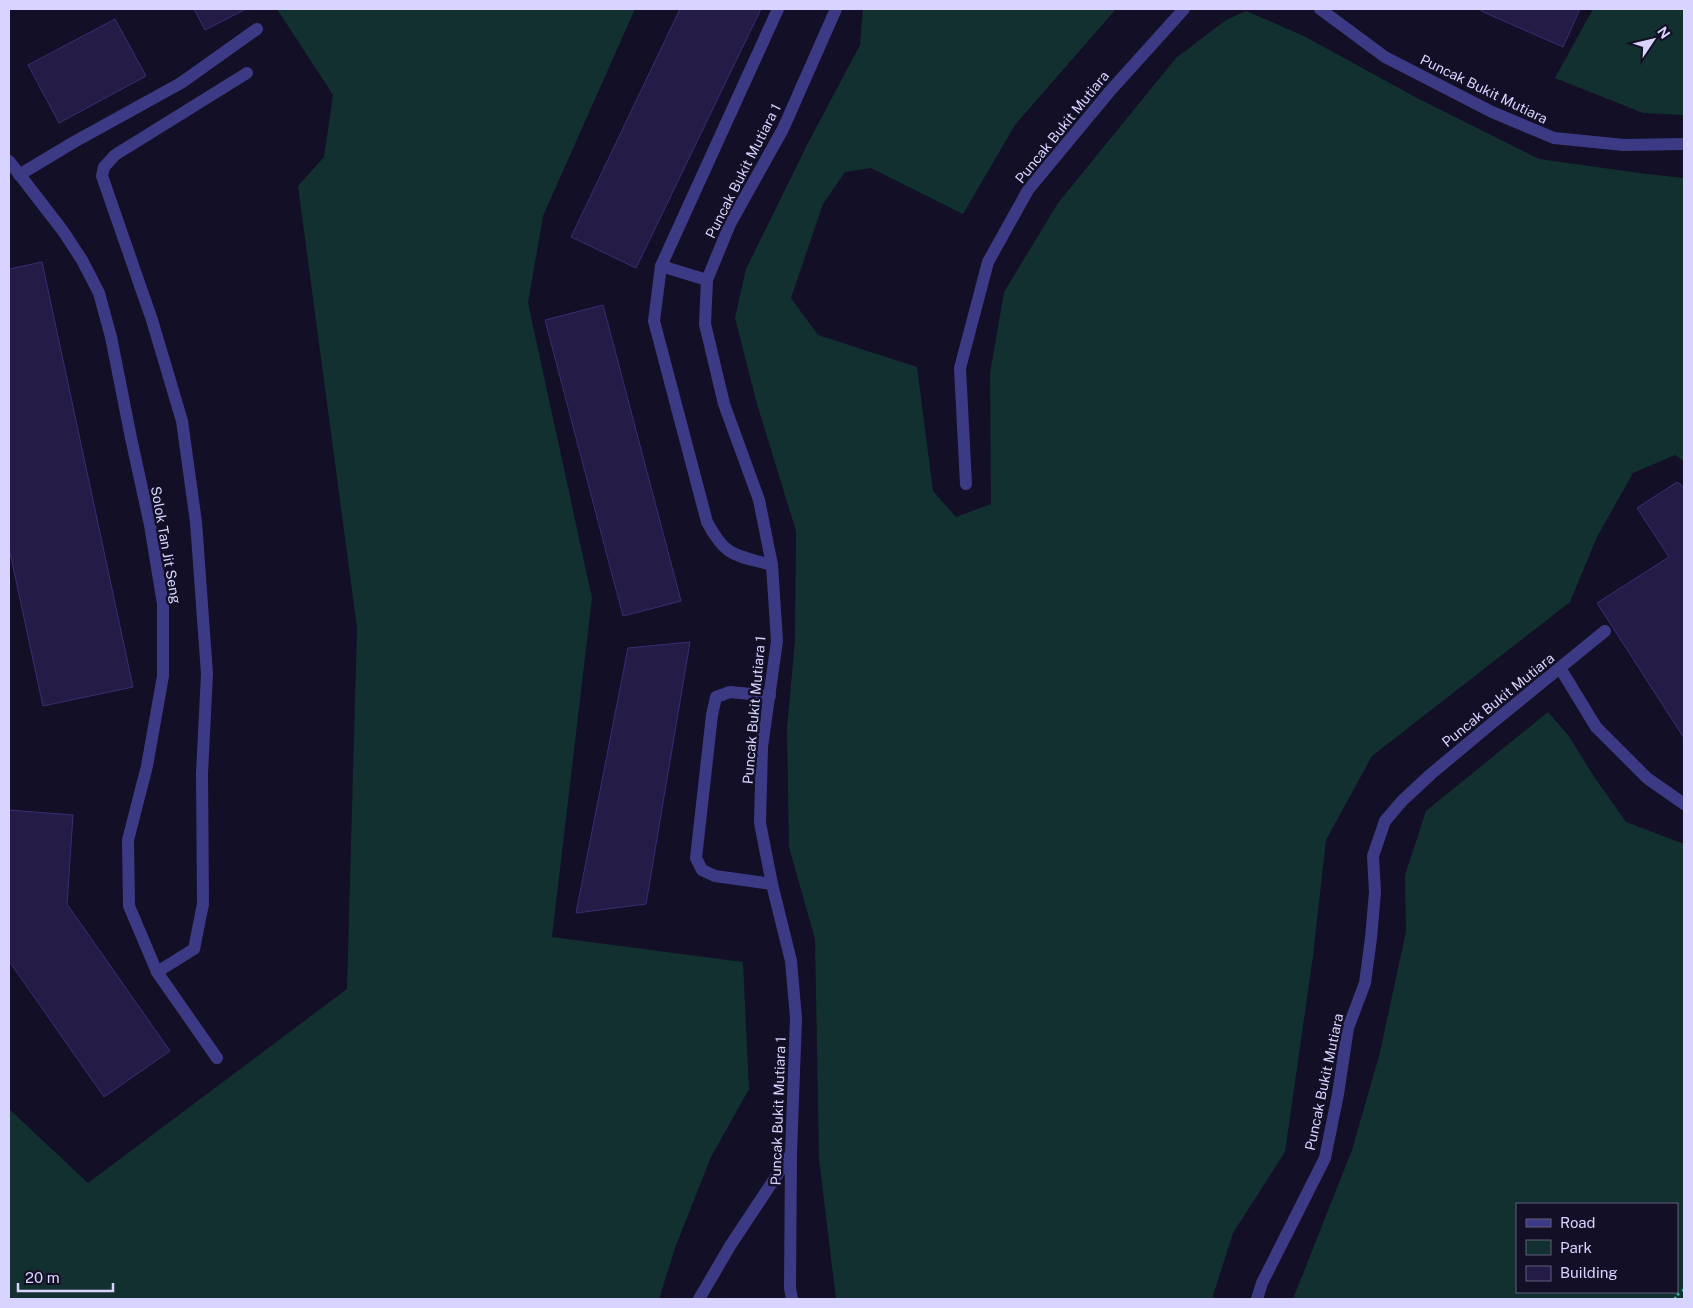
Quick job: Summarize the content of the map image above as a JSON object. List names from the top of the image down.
{
  "streets": {
    "street": ["Puncak Bukit Mutiara", "Puncak Bukit Mutiara 1", "Solok Tan Jit Seng"]
  },
  "legend": ["Road", "Park", "Building"],
  "scale_bar": "20 m",
  "north": "top right"
}
